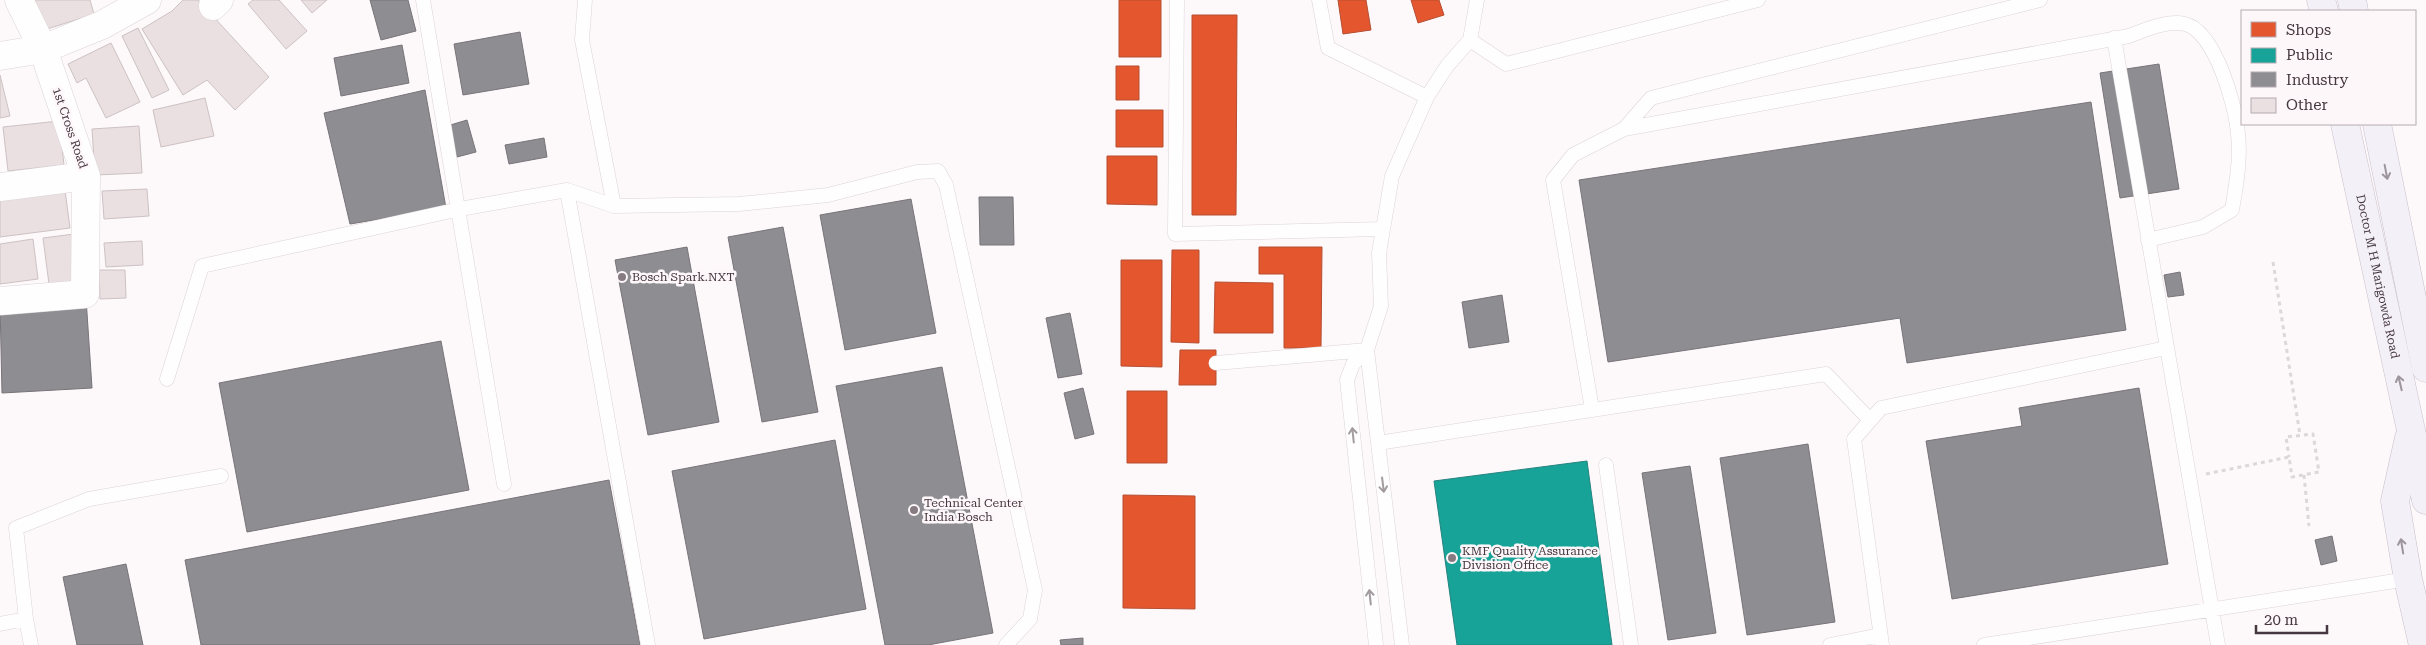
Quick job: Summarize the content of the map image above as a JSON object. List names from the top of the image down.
{
  "streets": {
    "main road": ["Doctor M H Marigowda Road"],
    "street": ["1st Cross Road"]
  },
  "places": ["Bosch Spark.NXT", "Technical Center India Bosch", "KMF Quality Assurance Division Office"],
  "legend": [
    "Shops",
    "Public",
    "Industry",
    "Other"
  ],
  "scale_bar": "20 m"
}
